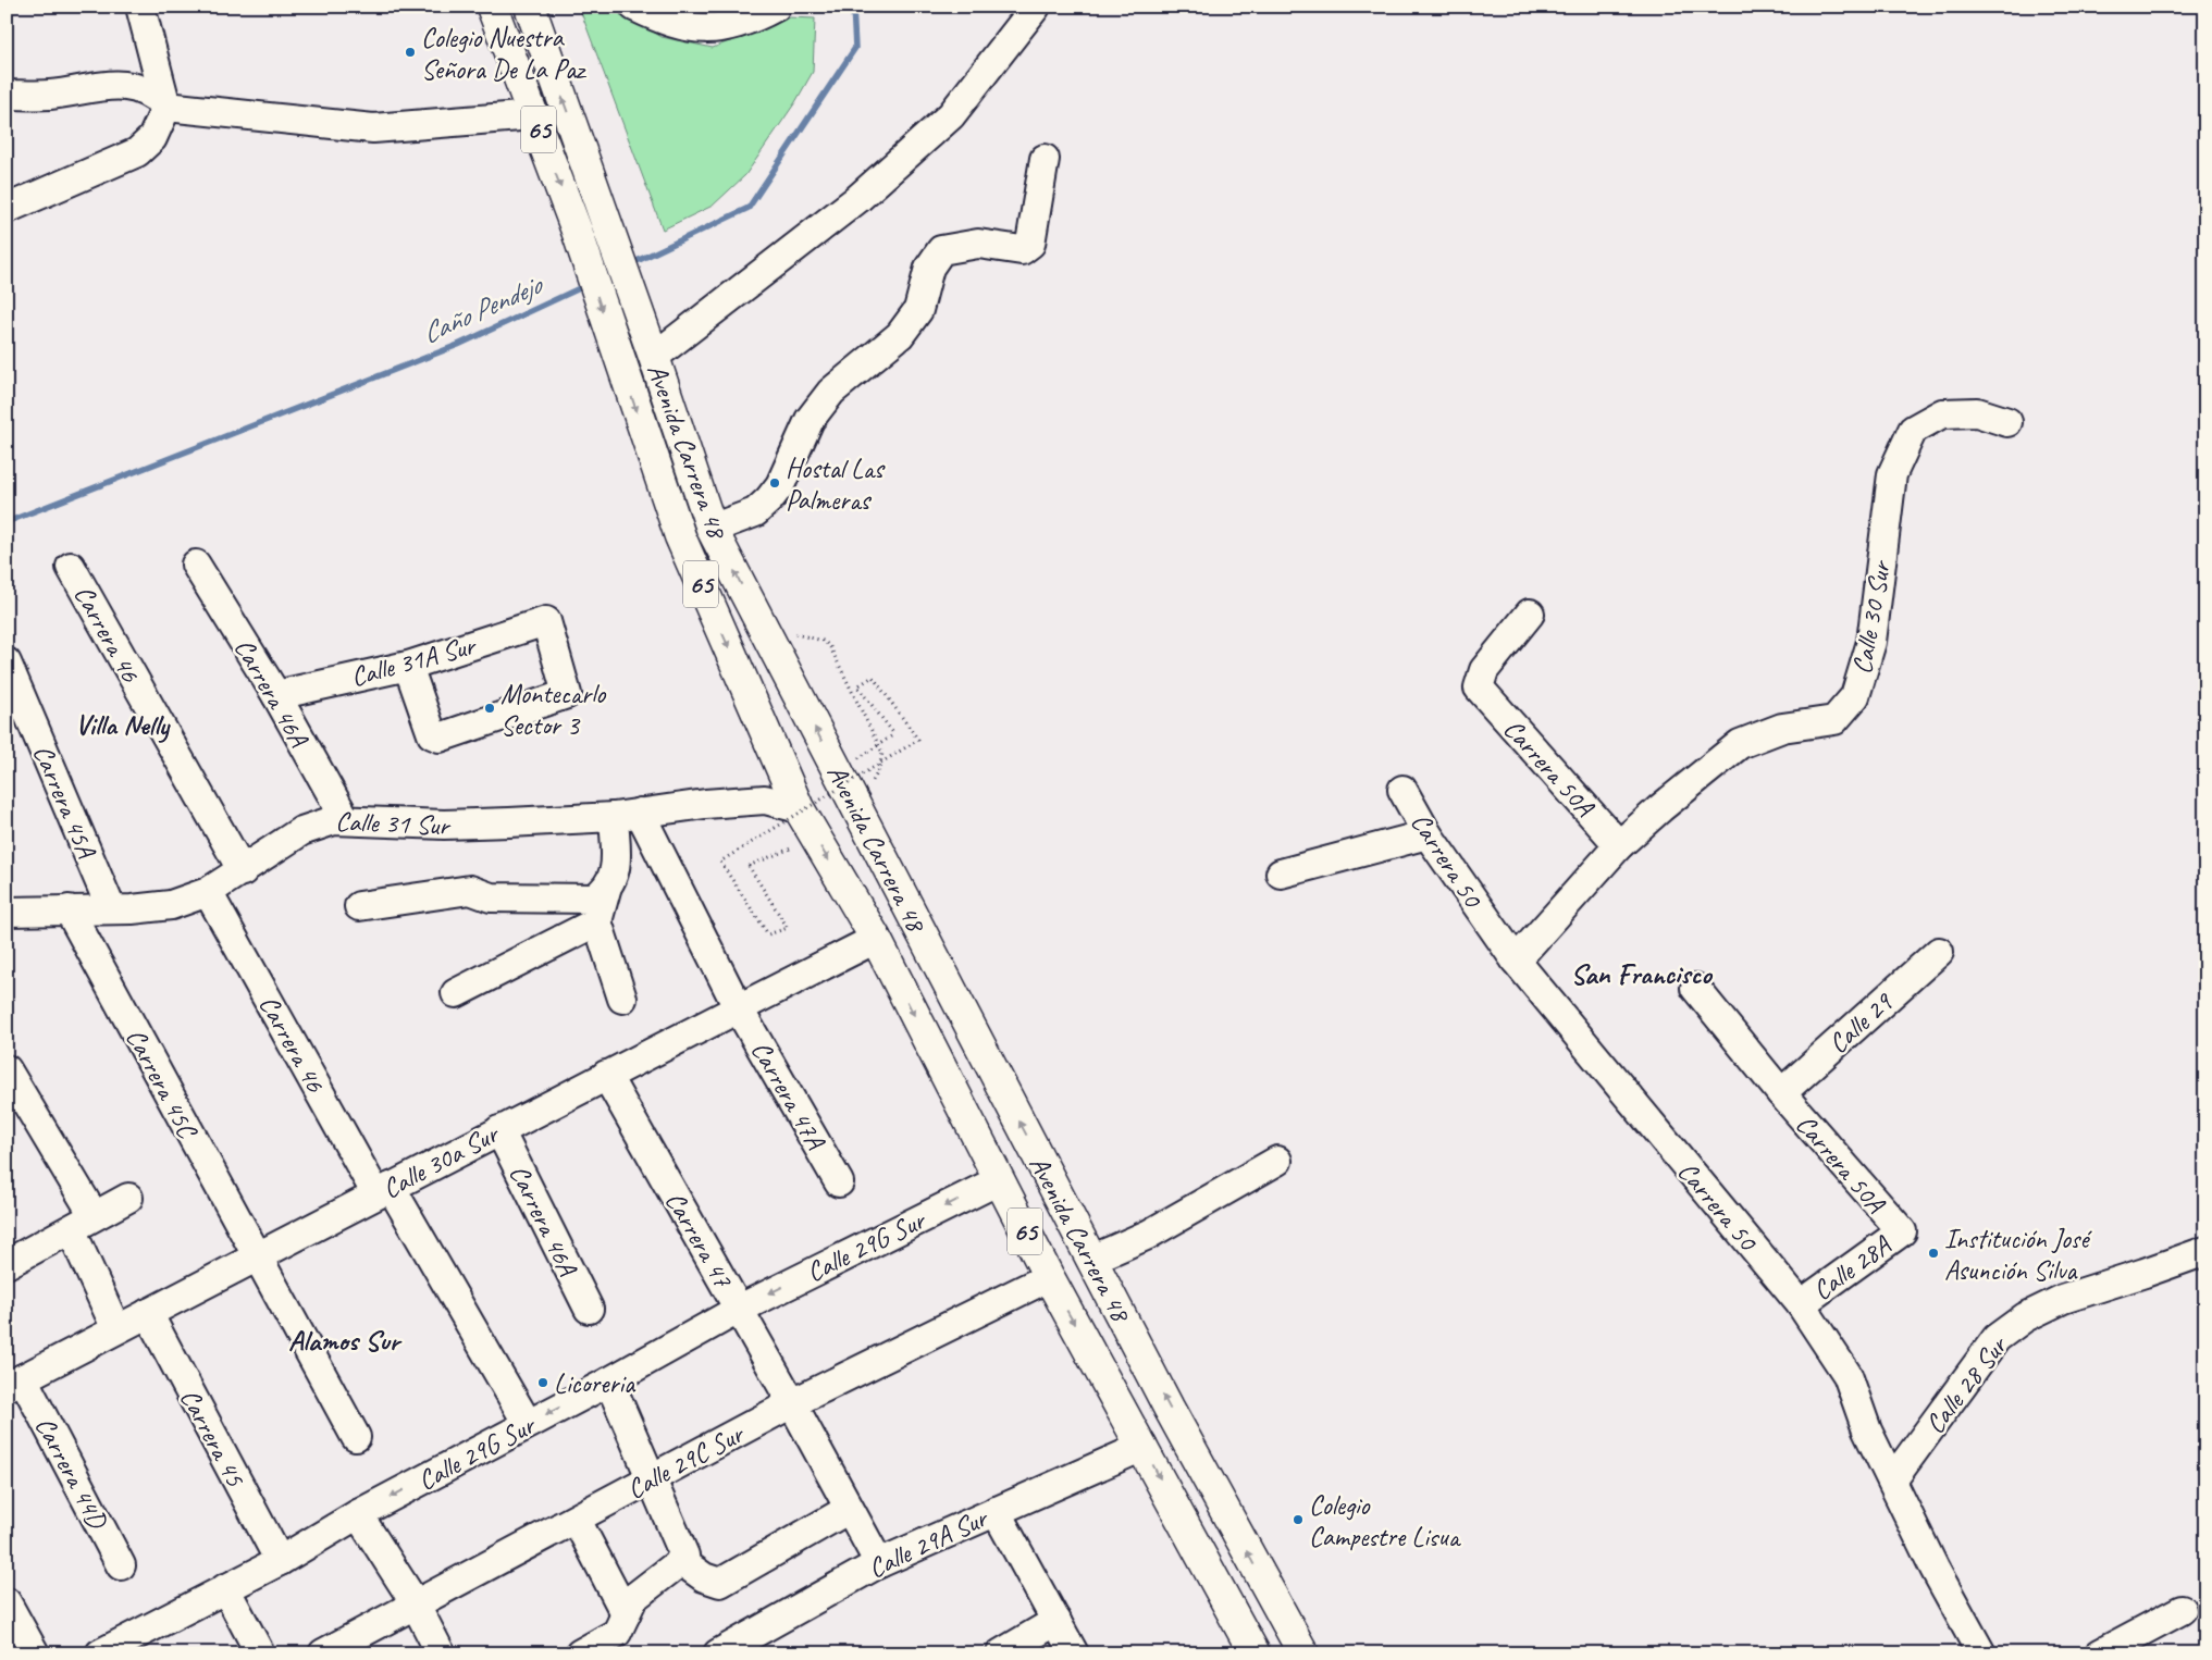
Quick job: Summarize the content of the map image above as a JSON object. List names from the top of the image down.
{
  "streets": {
    "main road": ["65", "Avenida Carrera 48"],
    "street": [
      "Calle 30 Sur",
      "Carrera 46",
      "Calle 31A Sur",
      "Carrera 46A",
      "Carrera 50A",
      "Carrera 45A",
      "Calle 31 Sur",
      "Carrera 50",
      "Calle 29",
      "Carrera 45C",
      "Carrera 47A",
      "Calle 30a Sur",
      "Carrera 47",
      "Calle 29G Sur",
      "Calle 28A",
      "Calle 28 Sur",
      "Carrera 45",
      "Calle 29C Sur",
      "Carrera 44D",
      "Calle 29A Sur"
    ]
  },
  "crossings": [
    ["Avenida Carrera 48", "Calle 31 Sur"],
    ["Avenida Carrera 48", "Calle 30a Sur"],
    ["Avenida Carrera 48", "Calle 29G Sur"],
    ["Avenida Carrera 48", "Calle 29C Sur"],
    ["Avenida Carrera 48", "Calle 29A Sur"],
    ["Calle 30 Sur", "Carrera 50A"],
    ["Calle 30 Sur", "Carrera 50"],
    ["Carrera 46", "Calle 31 Sur"],
    ["Carrera 46", "Calle 30a Sur"],
    ["Carrera 46", "Calle 29G Sur"],
    ["Calle 31A Sur", "Carrera 46A"],
    ["Carrera 46A", "Calle 31 Sur"],
    ["Carrera 46A", "Calle 30a Sur"],
    ["Carrera 50A", "Calle 29"],
    ["Carrera 50A", "Calle 28A"],
    ["Carrera 45A", "Calle 31 Sur"],
    ["Calle 31 Sur", "Carrera 45C"],
    ["Calle 31 Sur", "Carrera 47A"],
    ["Carrera 50", "Calle 28A"],
    ["Carrera 50", "Calle 28 Sur"],
    ["Carrera 45C", "Calle 30a Sur"],
    ["Carrera 47A", "Calle 30a Sur"],
    ["Calle 30a Sur", "Carrera 47"],
    ["Calle 30a Sur", "Carrera 45"],
    ["Calle 30a Sur", "Carrera 44D"],
    ["Carrera 47", "Calle 29G Sur"],
    ["Carrera 47", "Calle 29C Sur"],
    ["Carrera 47", "Calle 29A Sur"],
    ["Calle 29G Sur", "Carrera 45"]
  ],
  "one_way": ["Calle 29G Sur"],
  "districts": ["Villa Nelly", "San Francisco", "Alamos Sur"],
  "water": ["Caño Pendejo"],
  "places": [
    "Colegio Nuestra Señora De La Paz",
    "Hostal Las Palmeras",
    "Montecarlo Sector 3",
    "Institución José Asunción Silva",
    "Licoreria",
    "Colegio Campestre Lisua"
  ]
}
